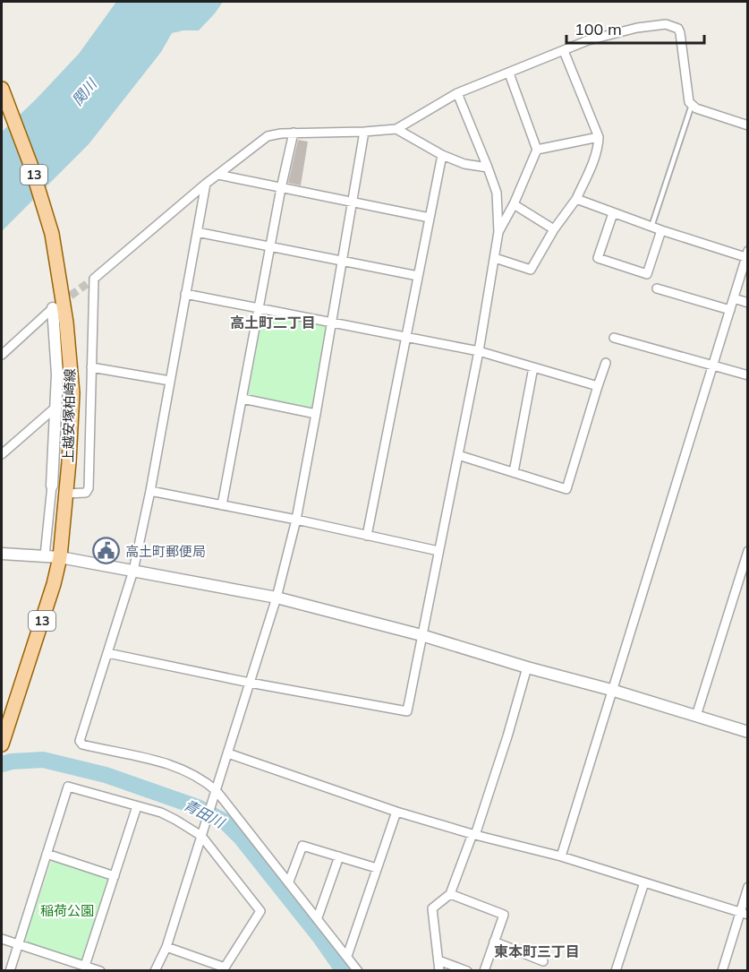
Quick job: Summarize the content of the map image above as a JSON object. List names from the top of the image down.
{
  "streets": {
    "main road": ["13", "上越安塚柏崎線"]
  },
  "districts": ["高土町二丁目", "東本町三丁目"],
  "water": ["関川", "青田川"],
  "parks": ["稲荷公園"],
  "places": {
    "public building": ["高土町郵便局"]
  },
  "scale_bar": "100 m"
}
